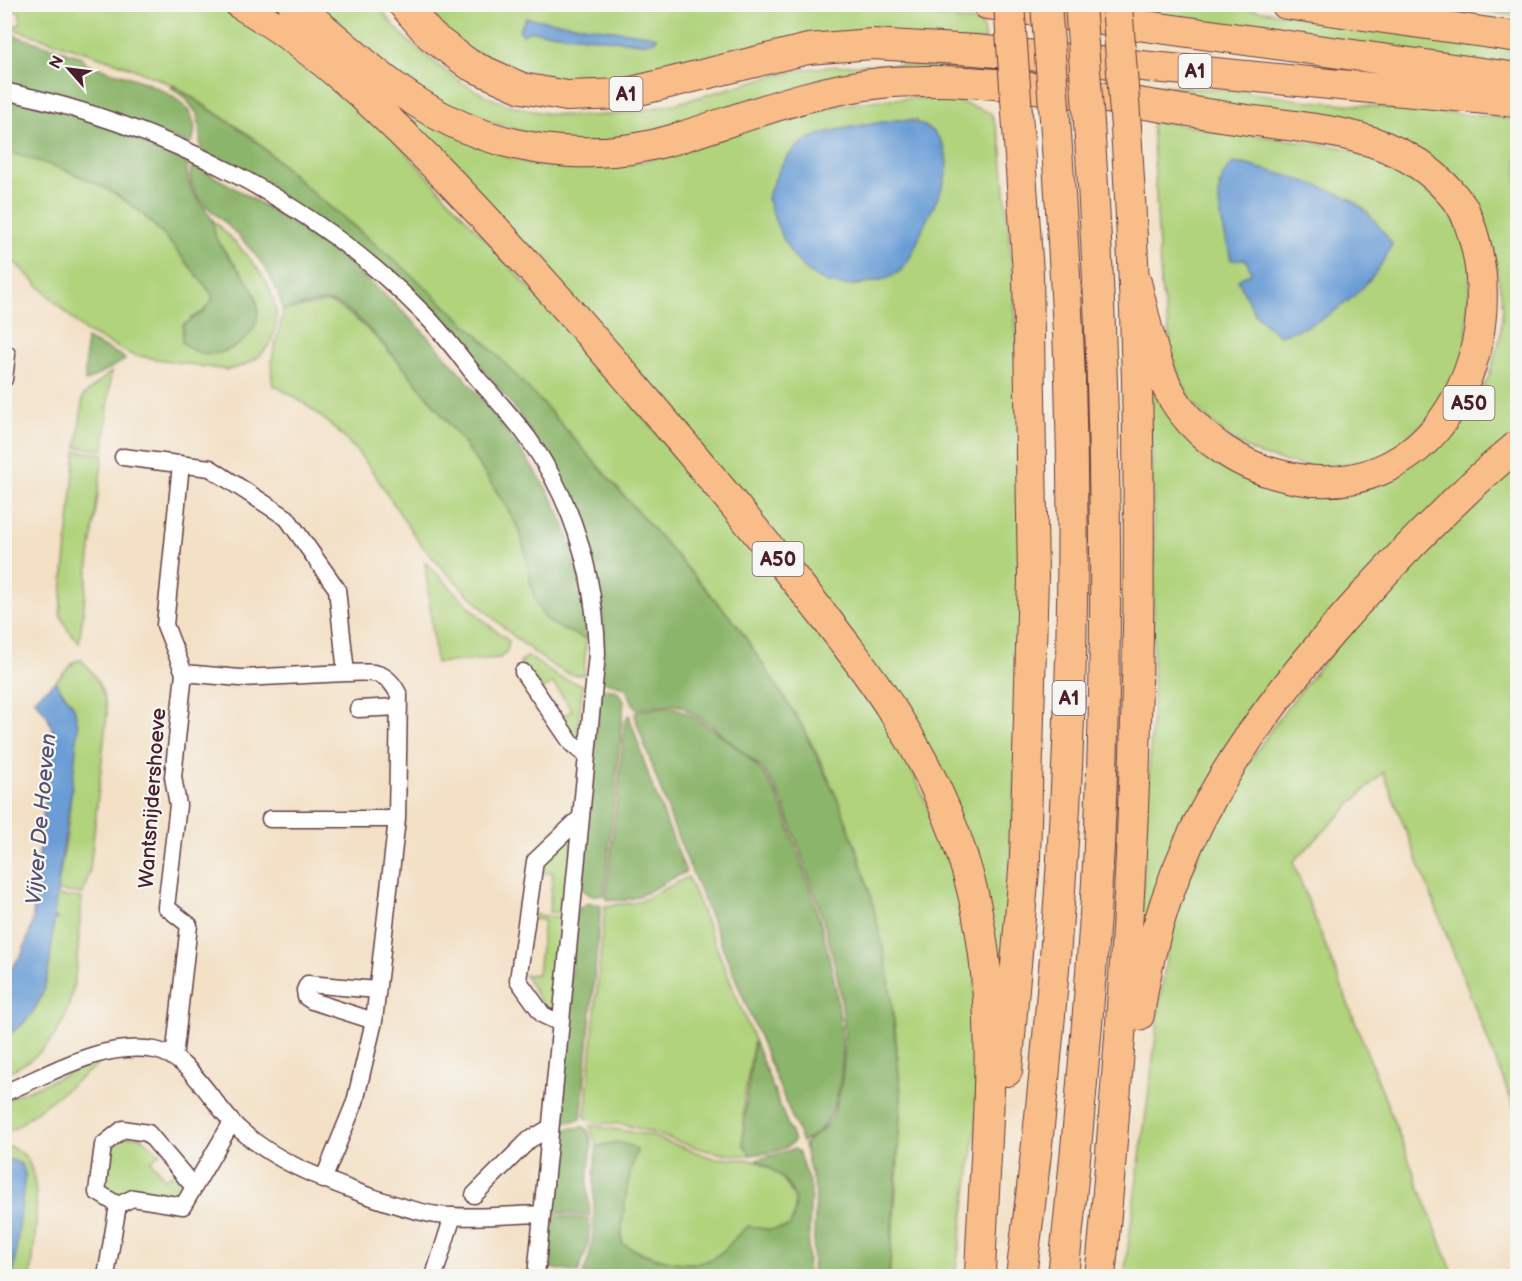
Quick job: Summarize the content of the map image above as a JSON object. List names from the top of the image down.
{
  "streets": {
    "highway": ["A1", "A50"],
    "street": ["Wantsnijdershoeve"]
  },
  "crossings": [
    ["A1", "A50"]
  ],
  "water": ["Vijver De Hoeven"],
  "north": "top left"
}
